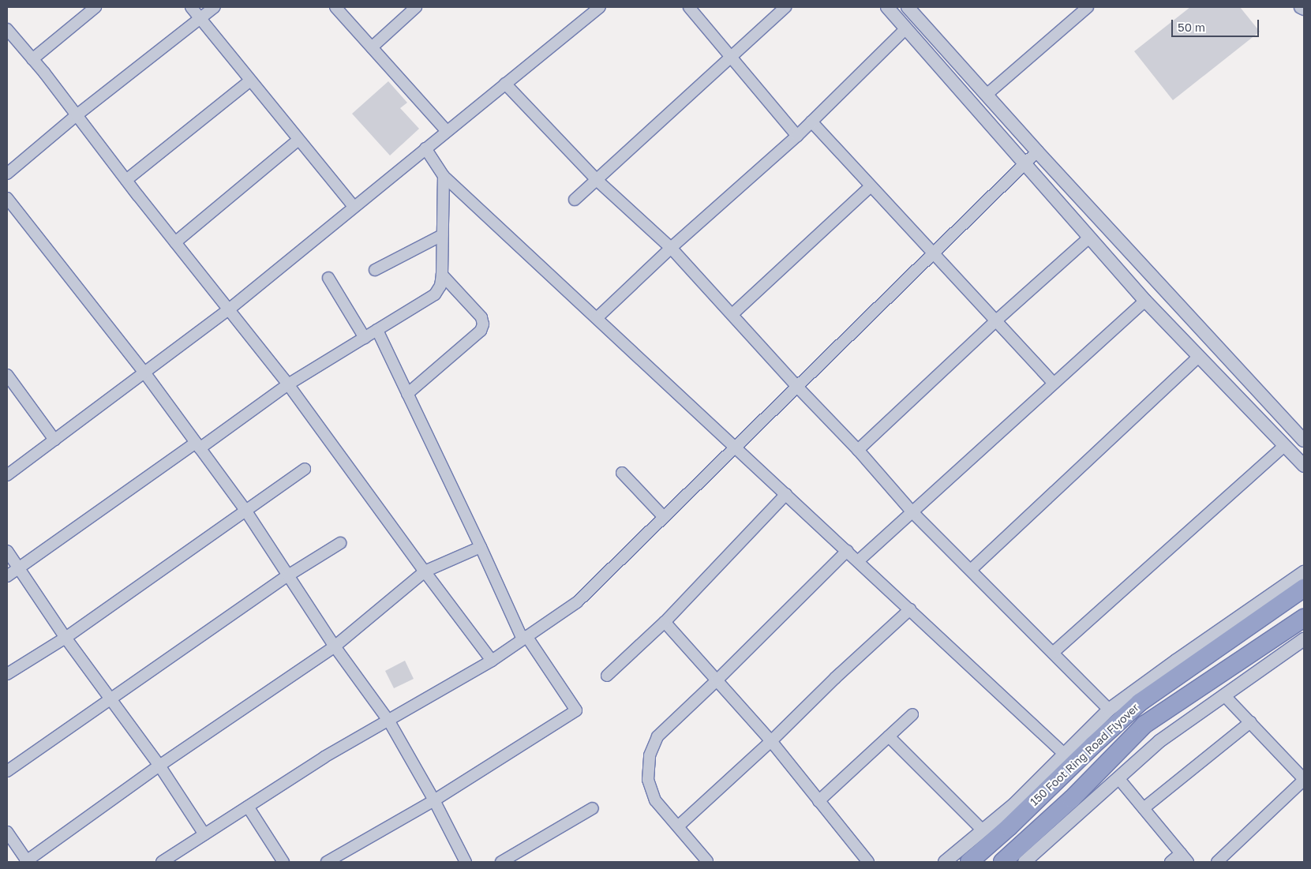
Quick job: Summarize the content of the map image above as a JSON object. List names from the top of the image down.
{
  "streets": {
    "highway": ["150 Foot Ring Road Flyover"]
  },
  "scale_bar": "50 m"
}
